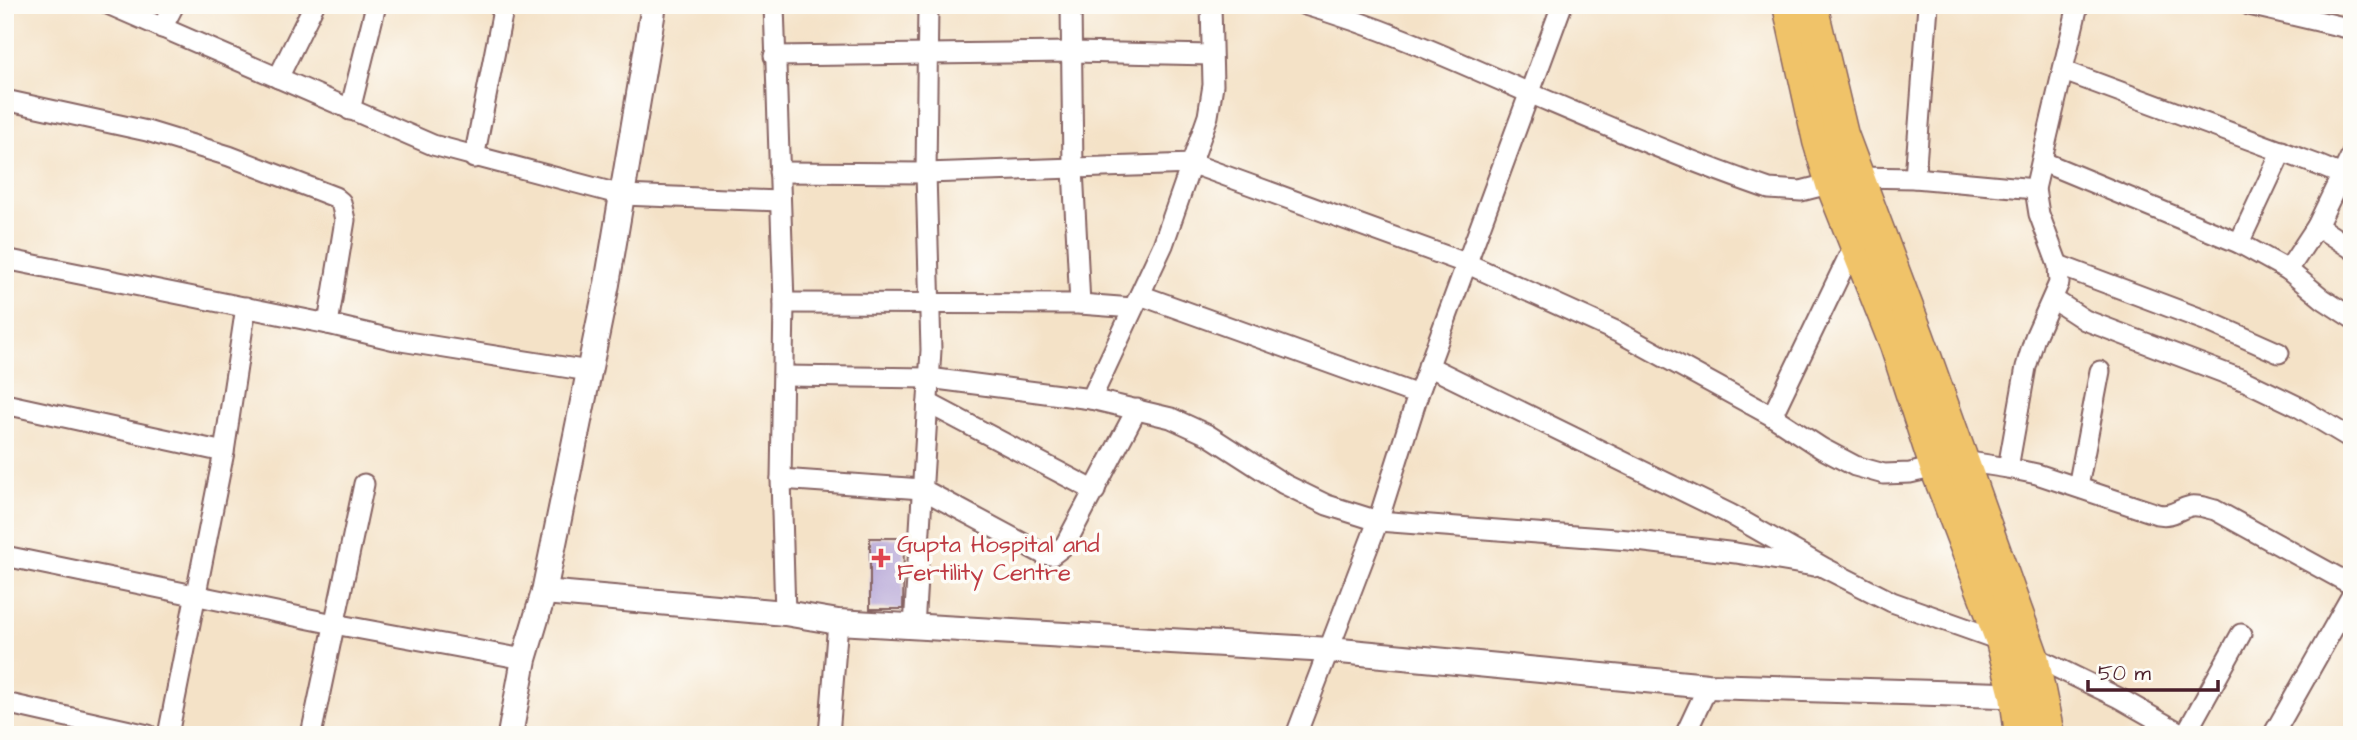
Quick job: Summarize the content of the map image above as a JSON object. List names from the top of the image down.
{
  "places": {
    "health": ["Gupta Hospital and Fertility Centre"]
  },
  "scale_bar": "50 m"
}
